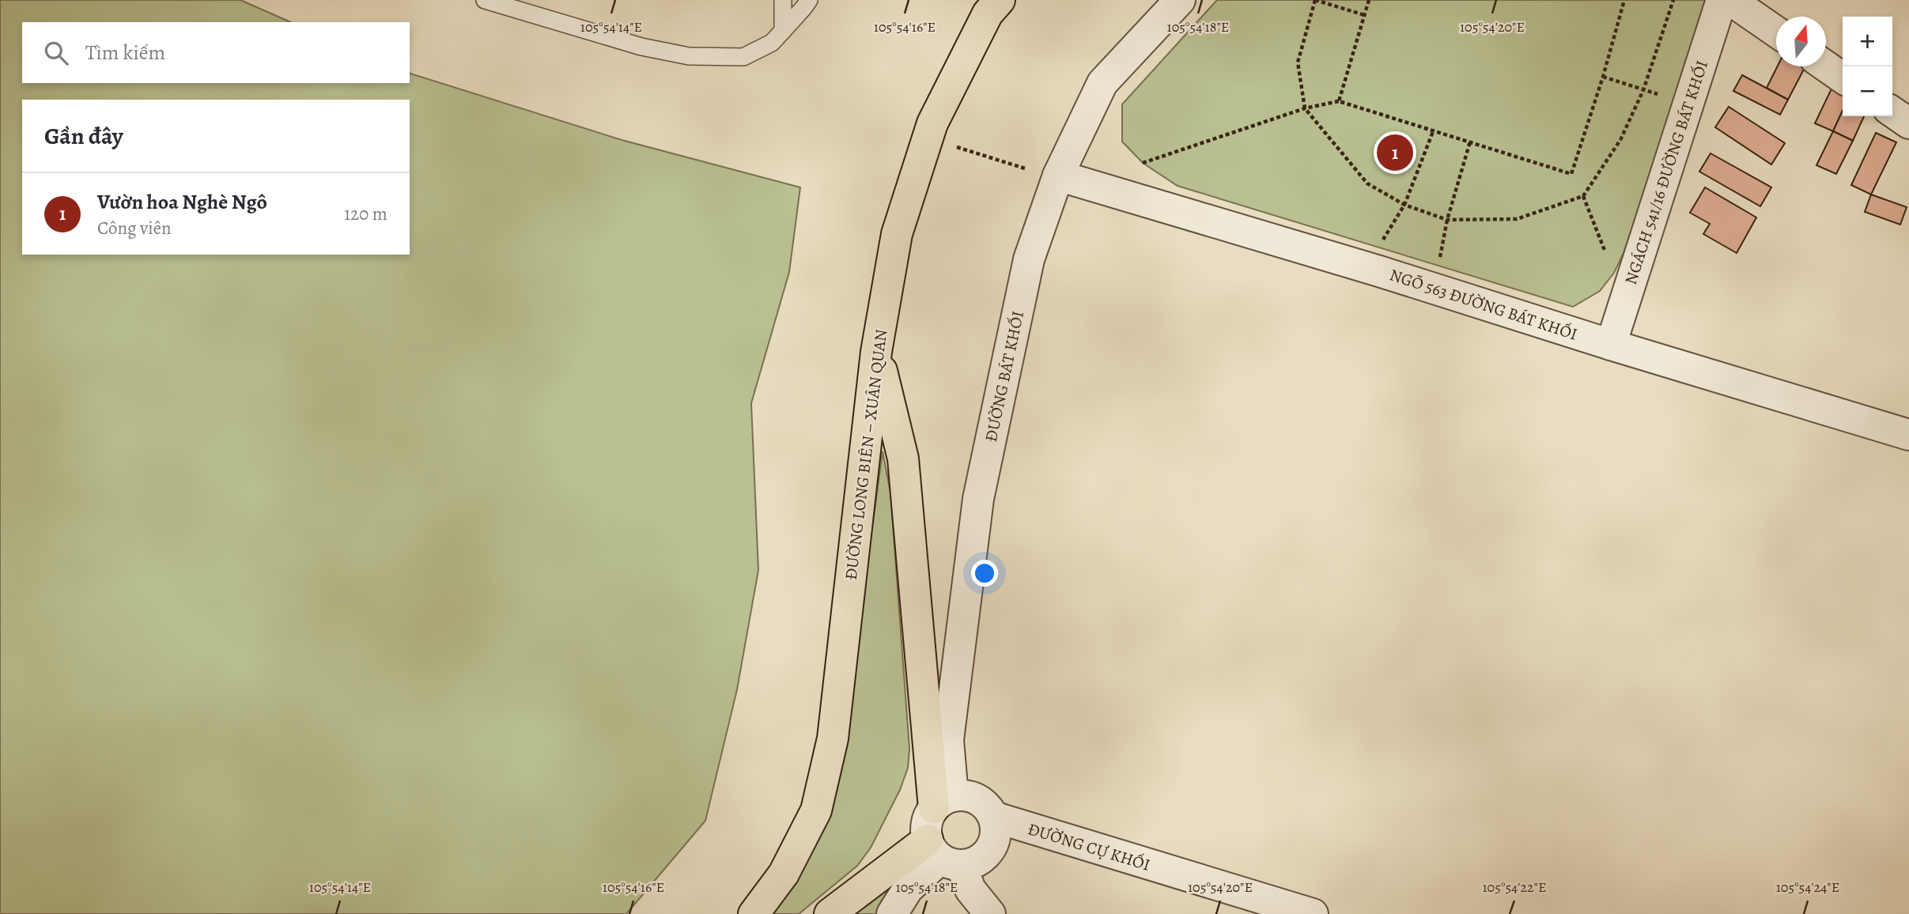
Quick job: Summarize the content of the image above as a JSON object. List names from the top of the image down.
{
  "streets": {
    "main road": ["ĐƯỜNG LONG BIÊN – XUÂN QUAN"],
    "street": [
      "NGÁCH 541/16 ĐƯỜNG BÁT KHỐI",
      "NGÕ 563 ĐƯỜNG BÁT KHỐI",
      "ĐƯỜNG BÁT KHỐI",
      "ĐƯỜNG CỰ KHỐI"
    ]
  },
  "crossings": [
    ["NGÁCH 541/16 ĐƯỜNG BÁT KHỐI", "NGÕ 563 ĐƯỜNG BÁT KHỐI"],
    ["NGÕ 563 ĐƯỜNG BÁT KHỐI", "ĐƯỜNG BÁT KHỐI"],
    ["ĐƯỜNG BÁT KHỐI", "ĐƯỜNG CỰ KHỐI"]
  ],
  "north": "top",
  "page": {
    "map_buttons": ["+", "−"],
    "search": "Tìm kiếm",
    "heading": "Gần đây",
    "pins": "1",
    "list": [
      {
        "mark": "1",
        "name": "Vườn hoa Nghè Ngô",
        "note": "Công viên",
        "value": "120 m"
      }
    ]
  },
  "coordinates": [
    "105°54'14\"E",
    "105°54'16\"E",
    "105°54'18\"E",
    "105°54'20\"E",
    "105°54'22\"E",
    "105°54'24\"E"
  ]
}
